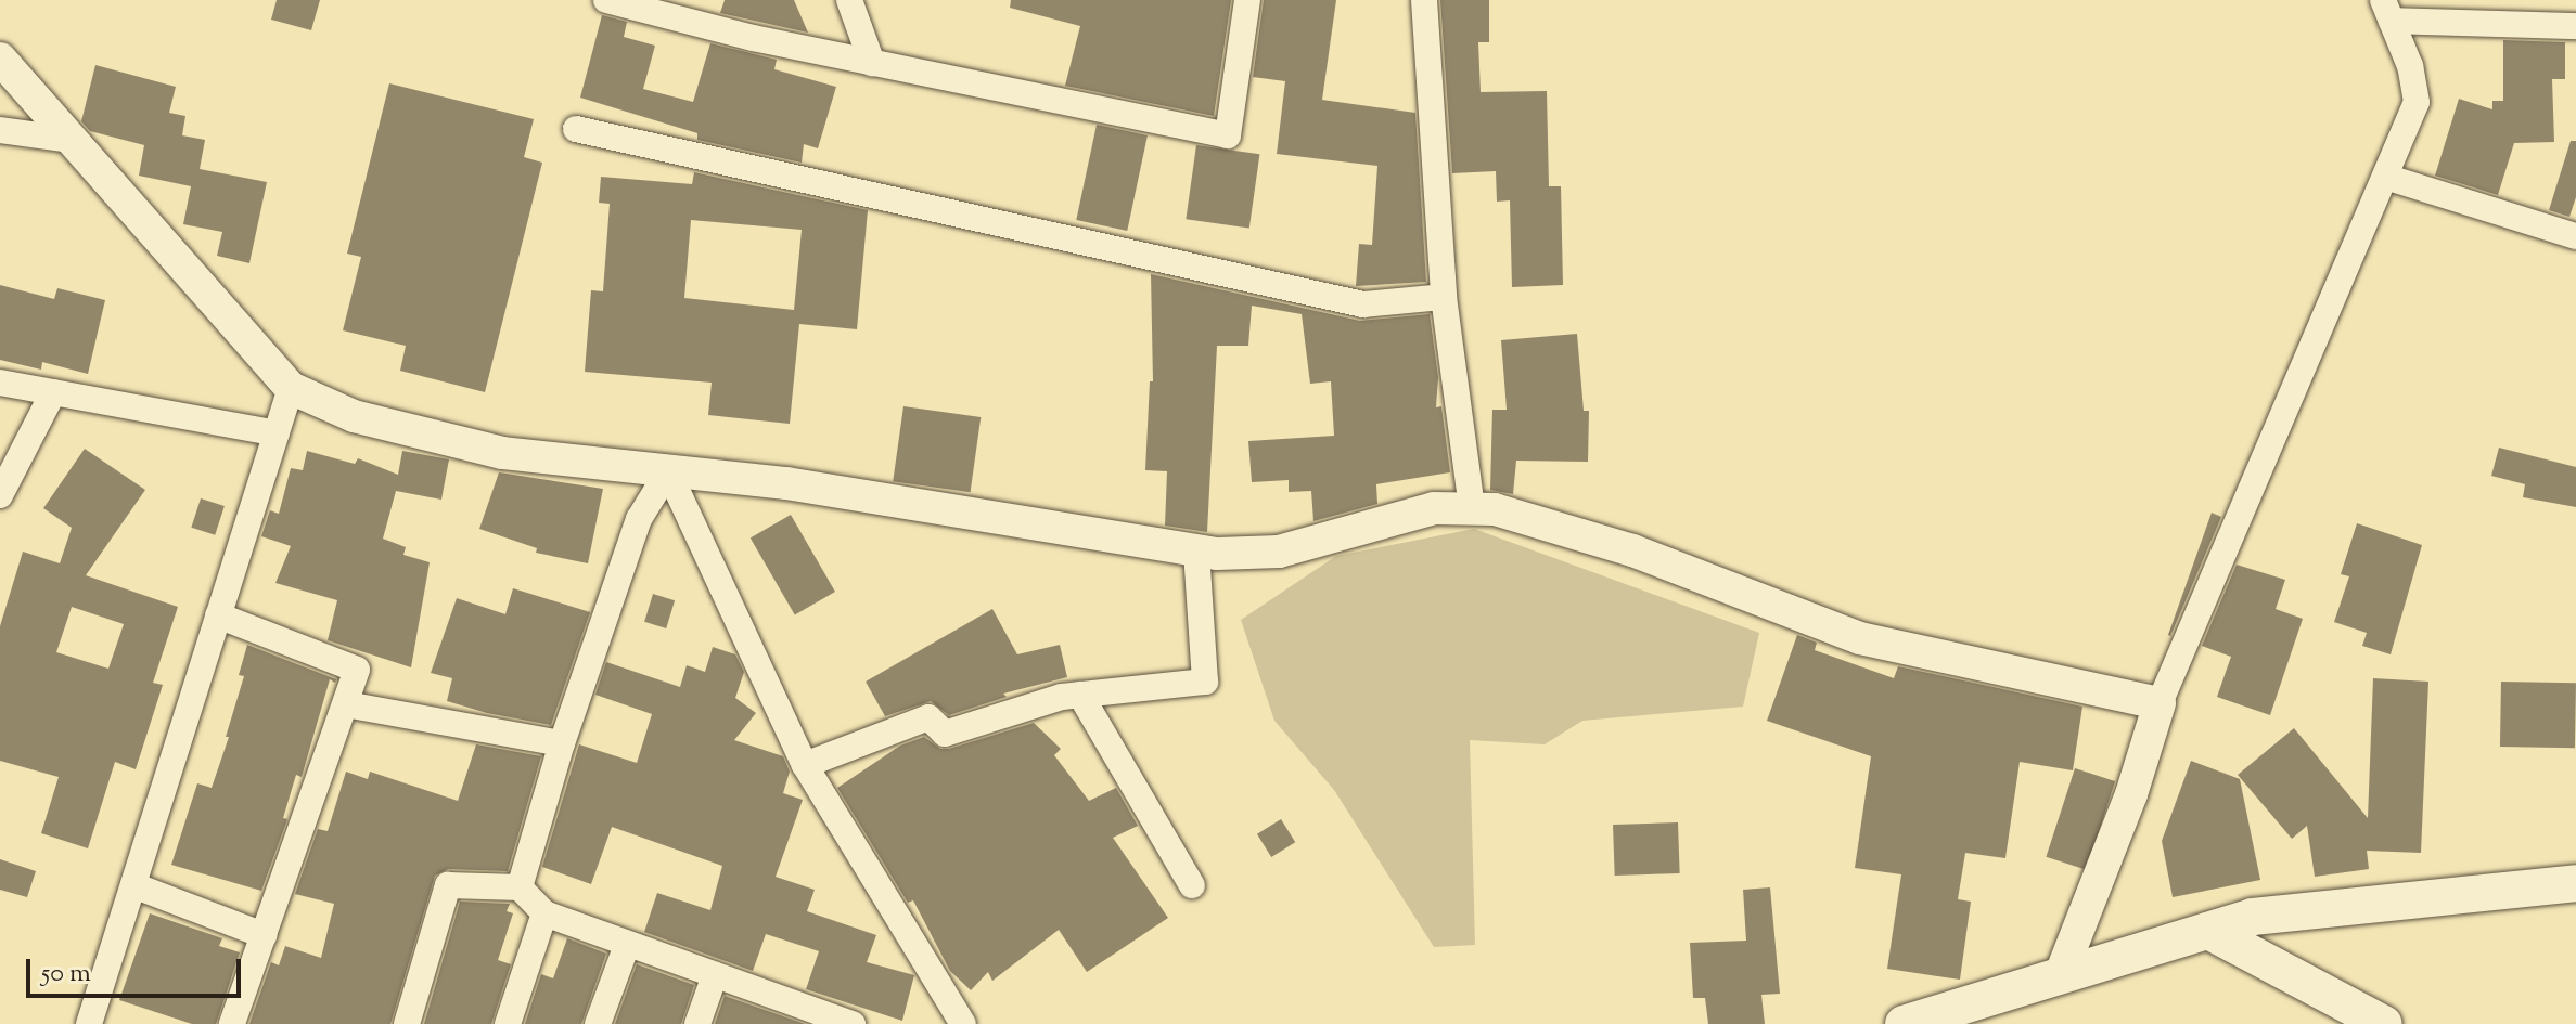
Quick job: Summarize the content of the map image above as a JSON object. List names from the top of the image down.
{
  "scale_bar": "50 m"
}
